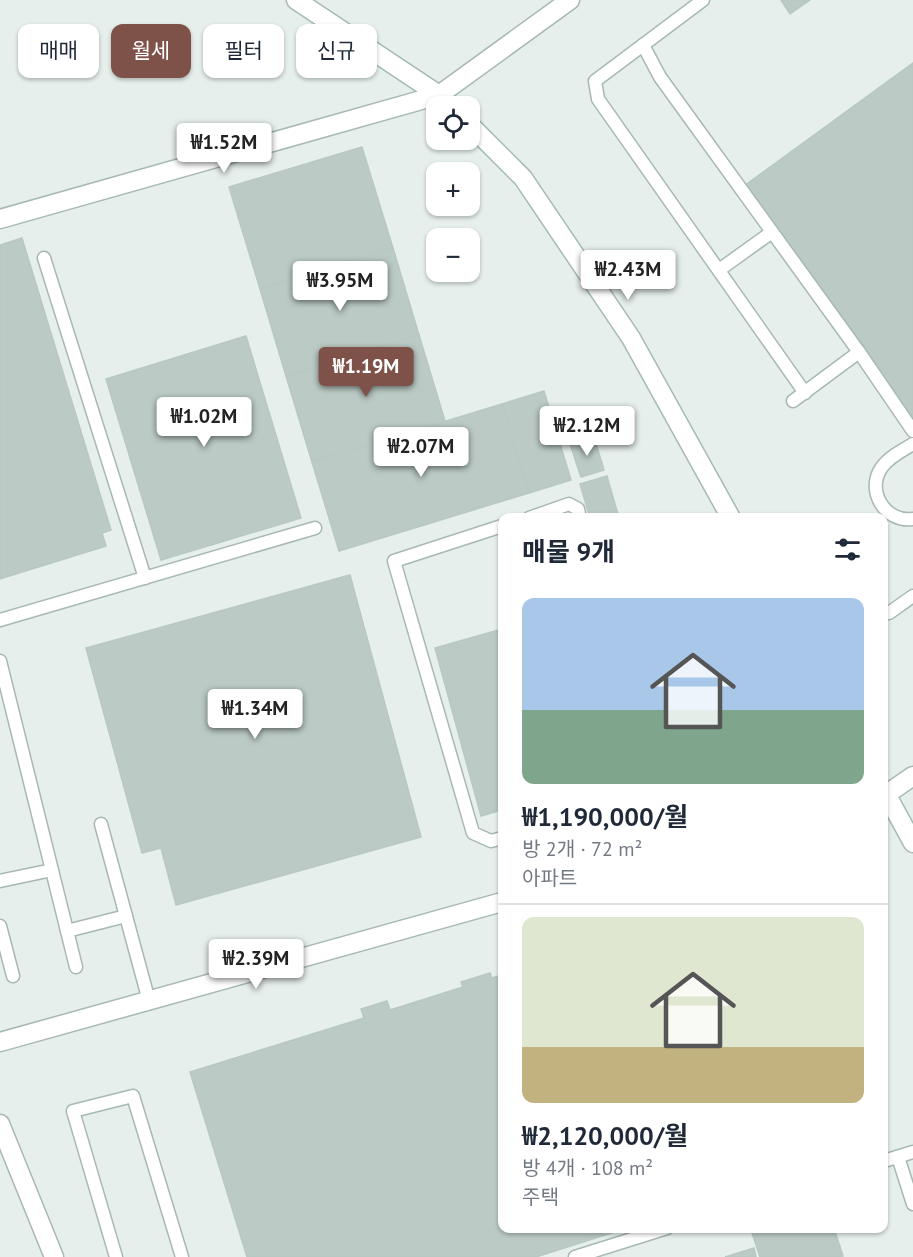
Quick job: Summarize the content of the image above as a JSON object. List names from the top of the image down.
{
  "page": {
    "chip": [
      "매매",
      "월세",
      "필터",
      "신규"
    ],
    "map_buttons": ["+", "−"],
    "price": [
      "₩1.52M",
      "₩2.43M",
      "₩3.95M",
      "₩1.19M",
      "₩1.02M",
      "₩2.12M",
      "₩2.07M",
      "₩1.34M",
      "₩2.39M"
    ],
    "heading": "매물 9개",
    "list": [
      {
        "name": "₩1,190,000/월",
        "note": "방 2개 · 72 m² · 아파트"
      },
      {
        "name": "₩2,120,000/월",
        "note": "방 4개 · 108 m² · 주택"
      }
    ]
  }
}
